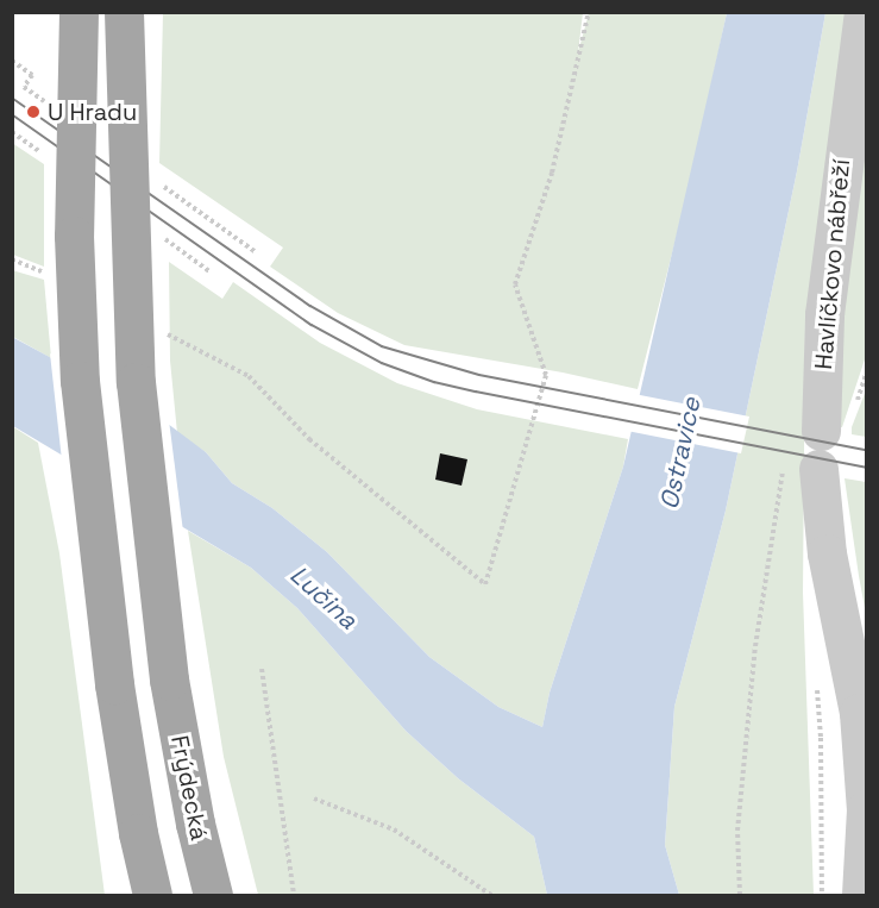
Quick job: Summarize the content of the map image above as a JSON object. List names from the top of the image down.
{
  "streets": {
    "main road": ["Frýdecká"],
    "street": ["Havlíčkovo nábřeží"]
  },
  "water": ["Ostravice", "Lučina"],
  "places": ["U Hradu"]
}
